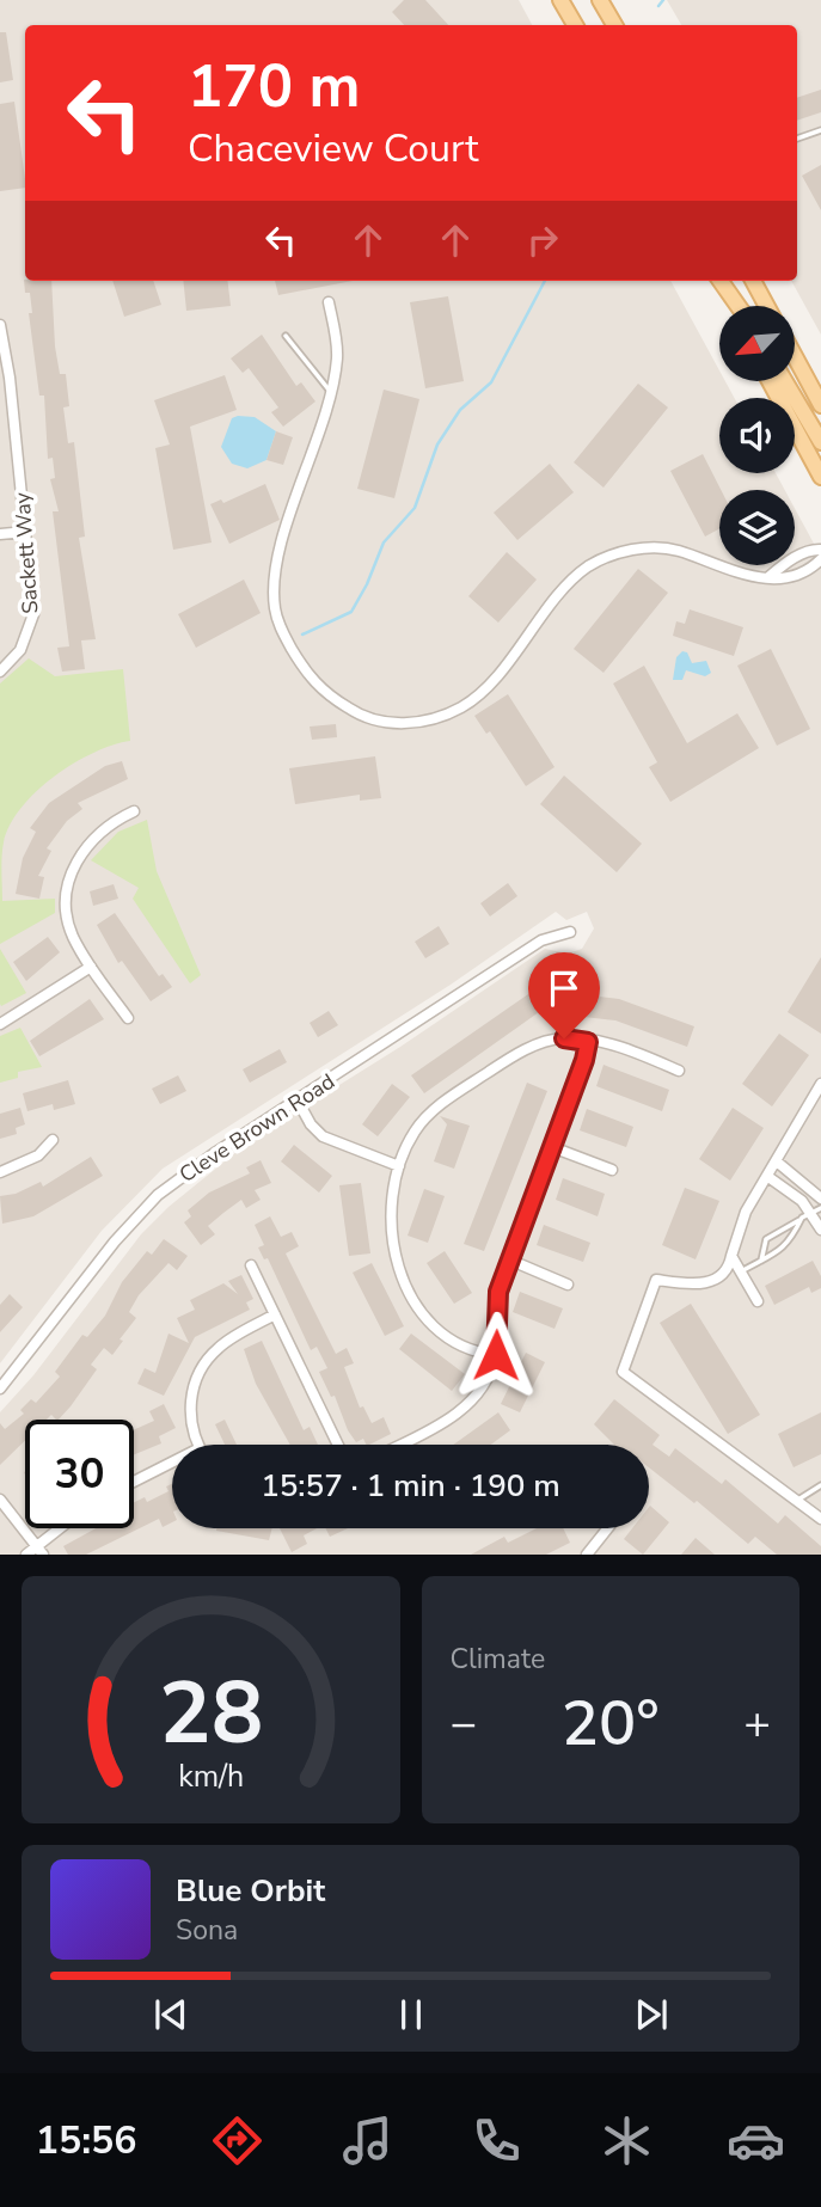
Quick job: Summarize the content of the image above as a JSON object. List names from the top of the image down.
{
  "streets": {
    "street": ["Sackett Way", "Cleve Brown Road"]
  },
  "north": "bottom left",
  "page": {
    "turn": ["170 m", "Chaceview Court"],
    "limit": "30",
    "trip": "15:57 · 1 min · 190 m",
    "tile": "Climate",
    "heat": ["−", "20°", "+"],
    "song": ["Blue Orbit", "Sona"],
    "tabs": "15:56",
    "gauge": ["28", "km/h"]
  }
}
